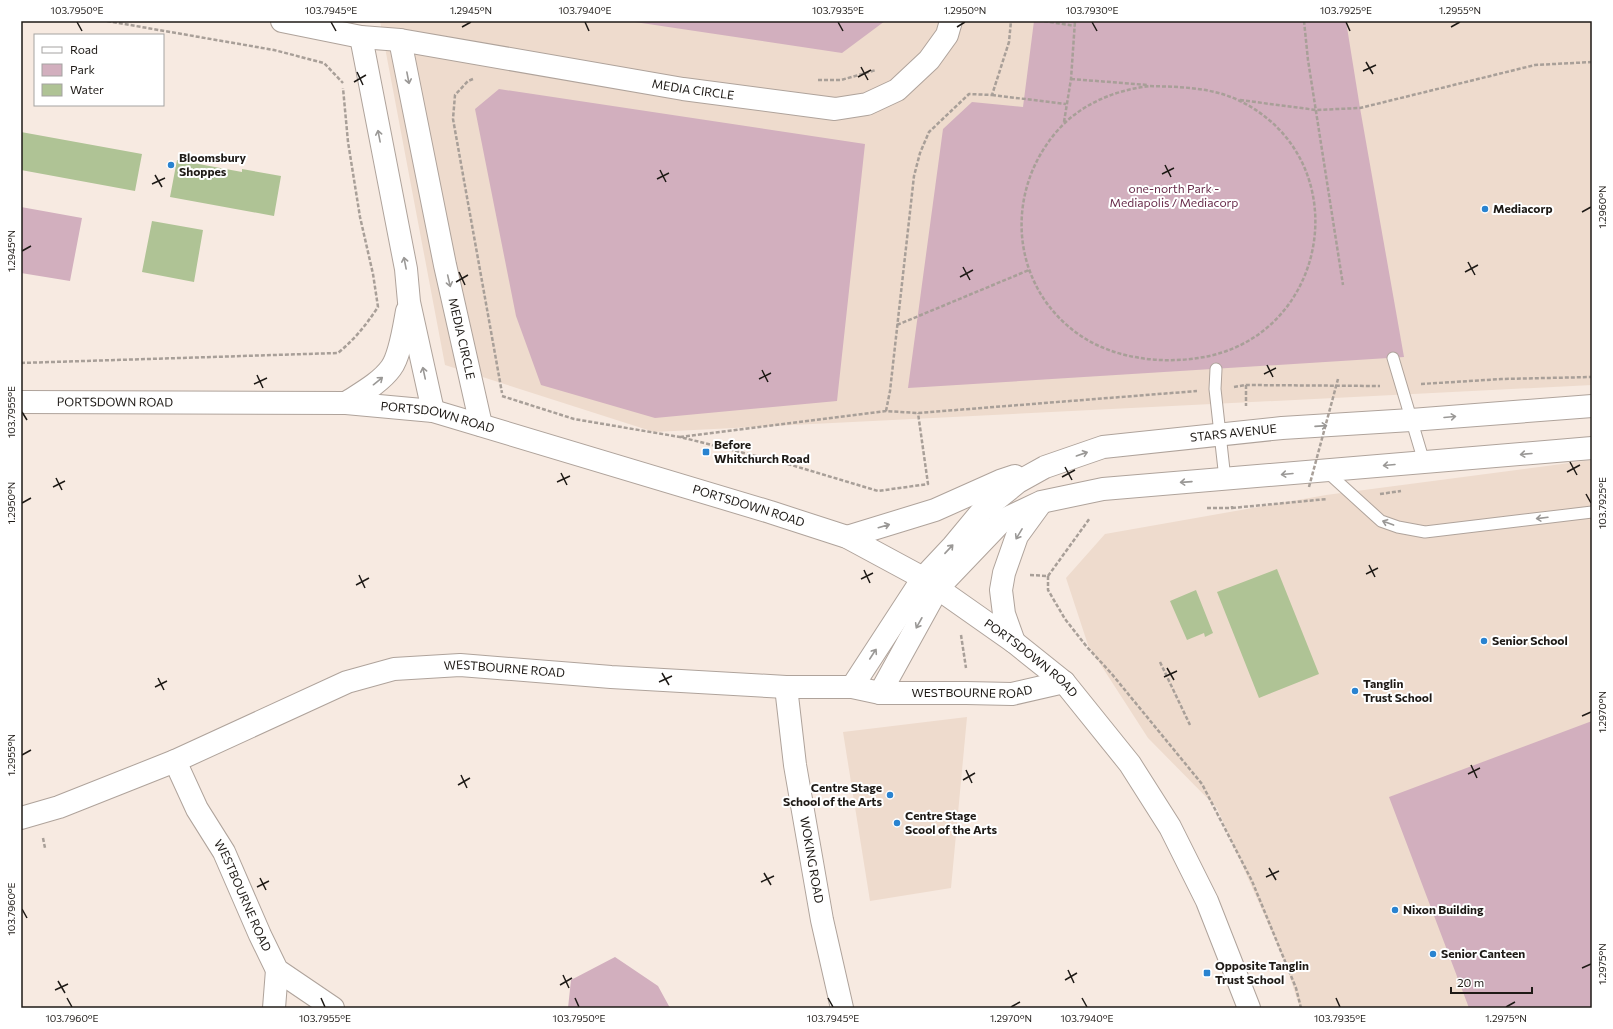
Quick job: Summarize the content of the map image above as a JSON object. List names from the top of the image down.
{
  "streets": {
    "street": [
      "MEDIA CIRCLE",
      "PORTSDOWN ROAD",
      "STARS AVENUE",
      "WESTBOURNE ROAD",
      "WOKING ROAD"
    ]
  },
  "crossings": [
    ["MEDIA CIRCLE", "PORTSDOWN ROAD"],
    ["PORTSDOWN ROAD", "STARS AVENUE"],
    ["PORTSDOWN ROAD", "WESTBOURNE ROAD"],
    ["WESTBOURNE ROAD", "WOKING ROAD"]
  ],
  "parks": ["one-north Park - Mediapolis / Mediacorp"],
  "places": {
    "other": [
      "Bloomsbury Shoppes",
      "Mediacorp",
      "Senior School",
      "Tanglin Trust School",
      "Centre Stage School of the Arts",
      "Centre Stage Scool of the Arts",
      "Nixon Building",
      "Senior Canteen"
    ],
    "transit": ["Before Whitchurch Road", "Opposite Tanglin Trust School"]
  },
  "legend": ["Road", "Park", "Water"],
  "scale_bar": "20 m",
  "coordinates": [
    "103.7950°E",
    "103.7945°E",
    "1.2945°N",
    "103.7940°E",
    "103.7935°E",
    "1.2950°N",
    "103.7930°E",
    "103.7925°E",
    "1.2955°N",
    "1.2960°N",
    "103.7955°E",
    "1.2970°N",
    "103.7960°E",
    "1.2975°N"
  ]
}
